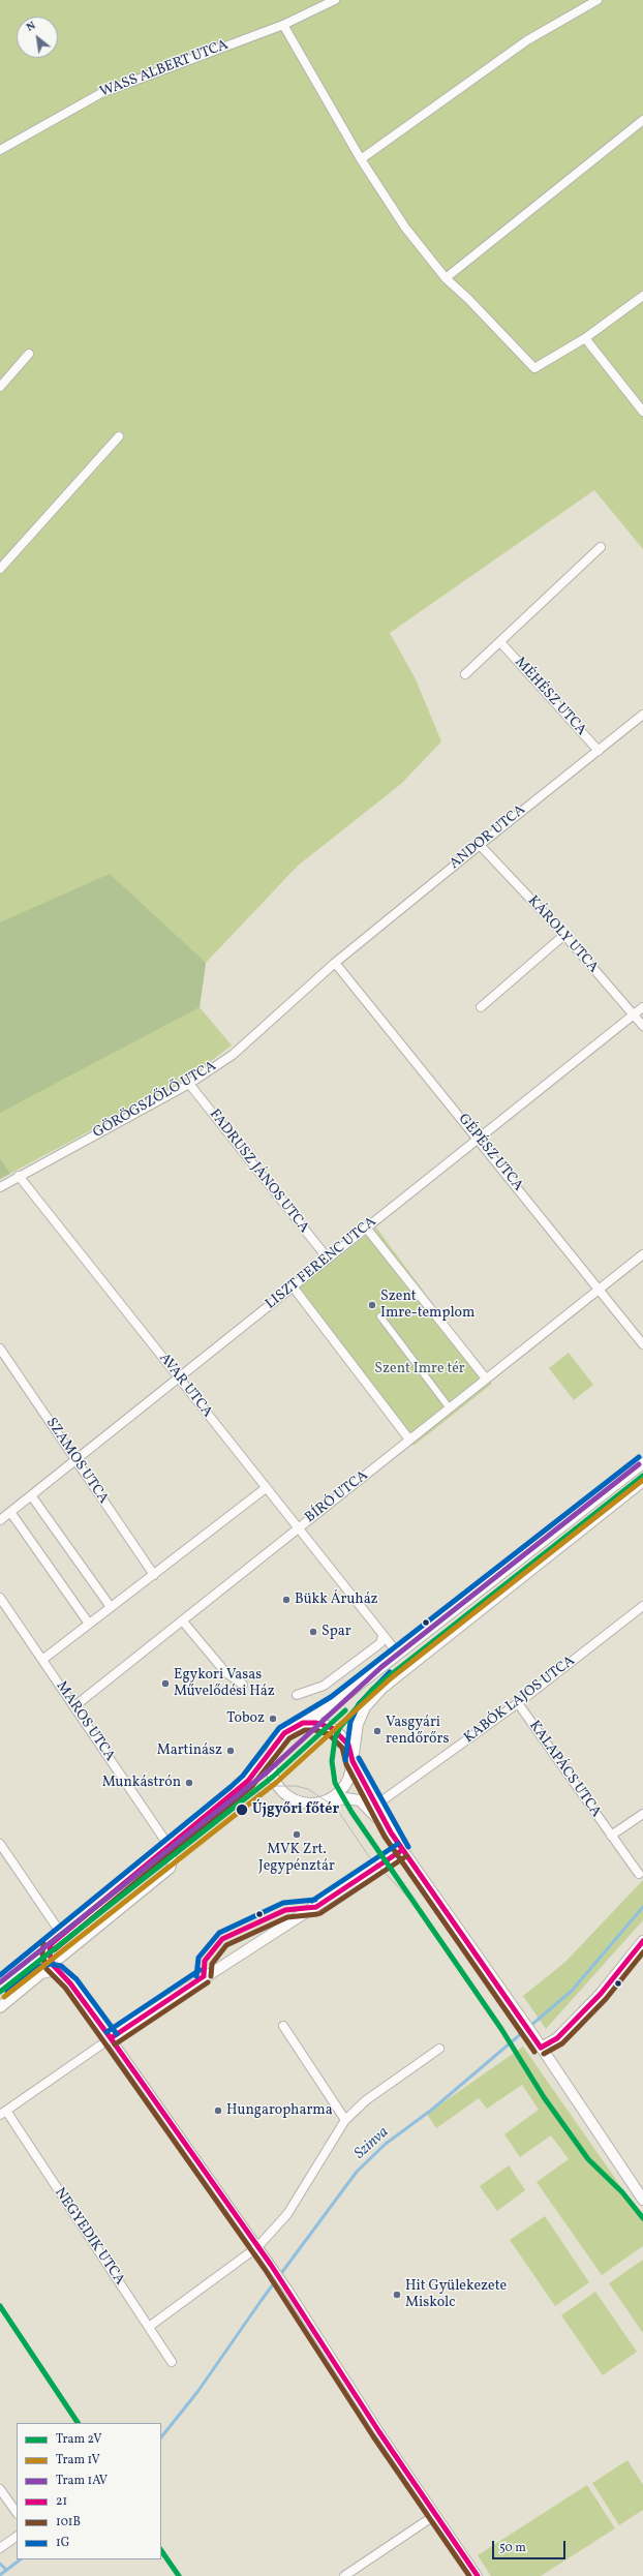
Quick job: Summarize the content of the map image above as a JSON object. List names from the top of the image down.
{
  "streets": {
    "street": [
      "WASS ALBERT UTCA",
      "MÉHÉSZ UTCA",
      "ANDOR UTCA",
      "KÁROLY UTCA",
      "GÖRÖGSZŐLŐ UTCA",
      "GÉPÉSZ UTCA",
      "FADRUSZ JÁNOS UTCA",
      "LISZT FERENC UTCA",
      "AVAR UTCA",
      "SZAMOS UTCA",
      "BÍRÓ UTCA",
      "KABÓK LAJOS UTCA",
      "MAROS UTCA",
      "KALAPÁCS UTCA",
      "NEGYEDIK UTCA"
    ]
  },
  "crossings": [
    ["MÉHÉSZ UTCA", "ANDOR UTCA"],
    ["ANDOR UTCA", "KÁROLY UTCA"],
    ["ANDOR UTCA", "GÖRÖGSZŐLŐ UTCA"],
    ["ANDOR UTCA", "GÉPÉSZ UTCA"],
    ["KÁROLY UTCA", "LISZT FERENC UTCA"],
    ["GÖRÖGSZŐLŐ UTCA", "GÉPÉSZ UTCA"],
    ["GÖRÖGSZŐLŐ UTCA", "FADRUSZ JÁNOS UTCA"],
    ["GÖRÖGSZŐLŐ UTCA", "AVAR UTCA"],
    ["GÉPÉSZ UTCA", "LISZT FERENC UTCA"],
    ["GÉPÉSZ UTCA", "BÍRÓ UTCA"],
    ["FADRUSZ JÁNOS UTCA", "LISZT FERENC UTCA"],
    ["LISZT FERENC UTCA", "AVAR UTCA"],
    ["LISZT FERENC UTCA", "SZAMOS UTCA"],
    ["AVAR UTCA", "BÍRÓ UTCA"],
    ["BÍRÓ UTCA", "MAROS UTCA"],
    ["KABÓK LAJOS UTCA", "KALAPÁCS UTCA"]
  ],
  "water": ["Szinva"],
  "parks": ["Szent Imre tér"],
  "places": [
    "Szent Imre-templom",
    "Bükk Áruház",
    "Spar",
    "Egykori Vasas Művelődési Ház",
    "Toboz",
    "Vasgyári rendőrőrs",
    "Martinász",
    "Munkástrón",
    "Újgyőri főtér",
    "MVK Zrt. Jegypénztár",
    "Hungaropharma",
    "Hit Gyülekezete Miskolc"
  ],
  "lines": [
    "transit line 1G",
    "tram line 1AV",
    "tram line 2V",
    "tram line 1V",
    "transit line 21",
    "transit line 101B"
  ],
  "legend": [
    "Tram 2V",
    "Tram 1V",
    "Tram 1AV",
    "21",
    "101B",
    "1G"
  ],
  "scale_bar": "50 m",
  "north": "top left"
}
